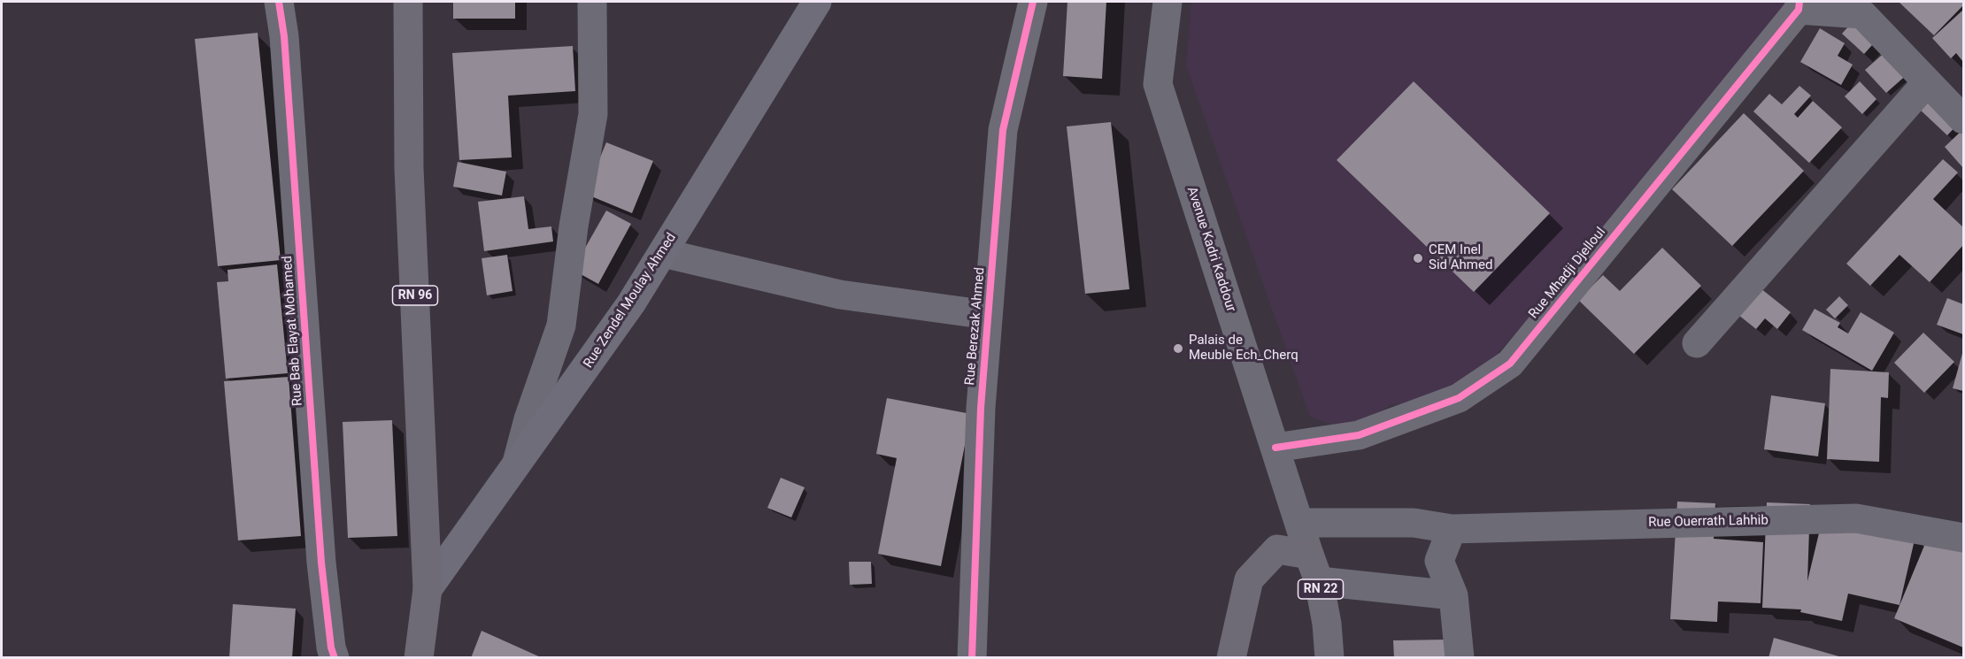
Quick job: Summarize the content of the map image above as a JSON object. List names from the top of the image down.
{
  "streets": {
    "main road": ["RN 96", "Rue Zendel Moulay Ahmed", "RN 22"],
    "street": [
      "Avenue Kadri Kaddour",
      "Rue Mhadji Djelloul",
      "Rue Berezak Ahmed",
      "Rue Bab Elayat Mohamed",
      "Rue Ouerrath Lahhib"
    ]
  },
  "crossings": [
    ["Avenue Kadri Kaddour", "Rue Mhadji Djelloul"],
    ["Avenue Kadri Kaddour", "Rue Ouerrath Lahhib"],
    ["Avenue Kadri Kaddour", "RN 22"],
    ["RN 96", "Rue Zendel Moulay Ahmed"]
  ],
  "places": ["CEM Inel Sid Ahmed", "Palais de Meuble Ech_Cherq"]
}
